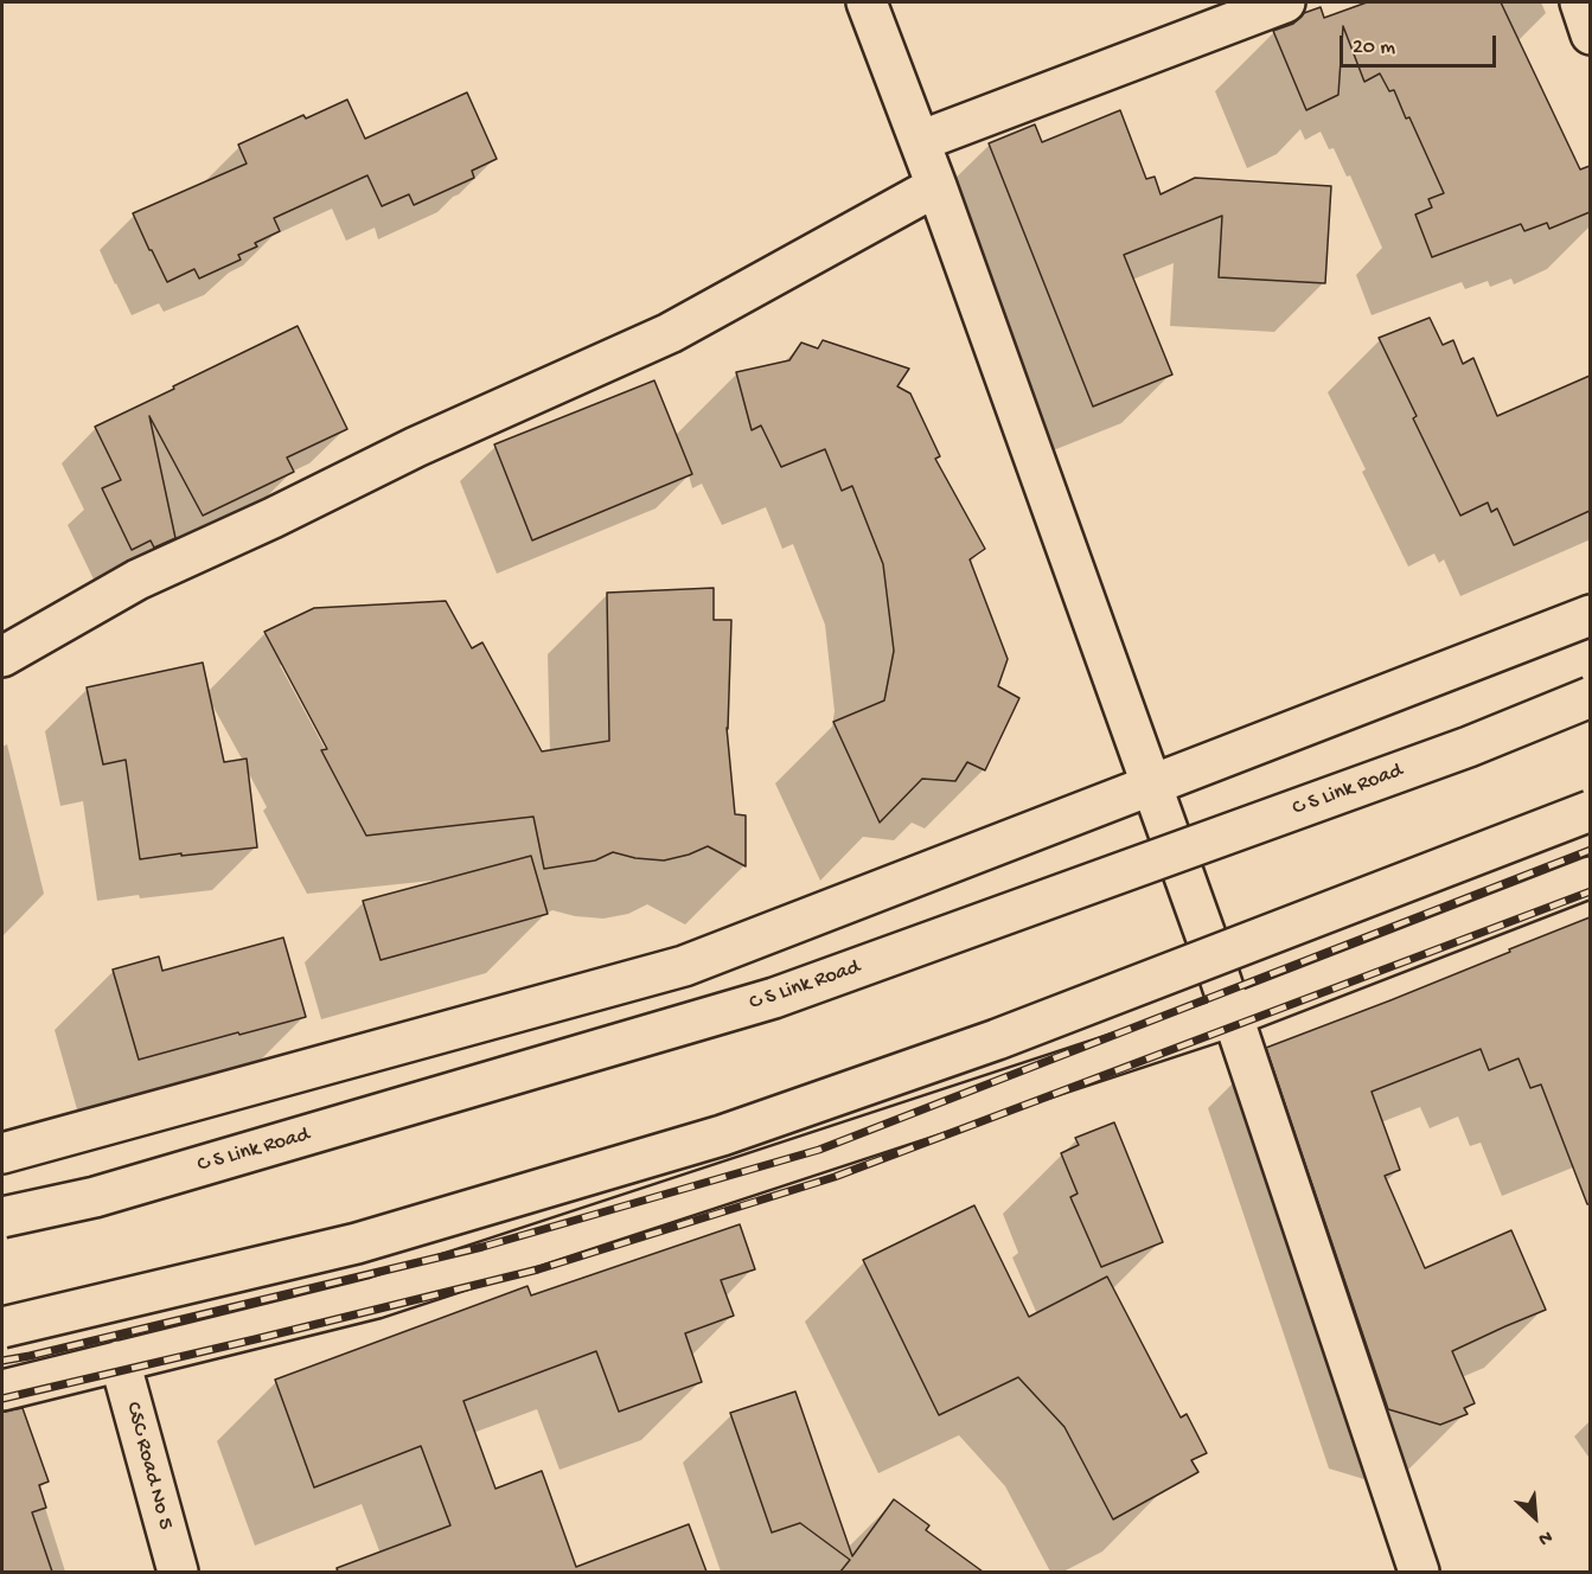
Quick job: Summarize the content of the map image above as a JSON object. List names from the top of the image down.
{
  "streets": {
    "street": ["C S Link Road", "CSC Road No 5"]
  },
  "scale_bar": "20 m",
  "north": "bottom right"
}
